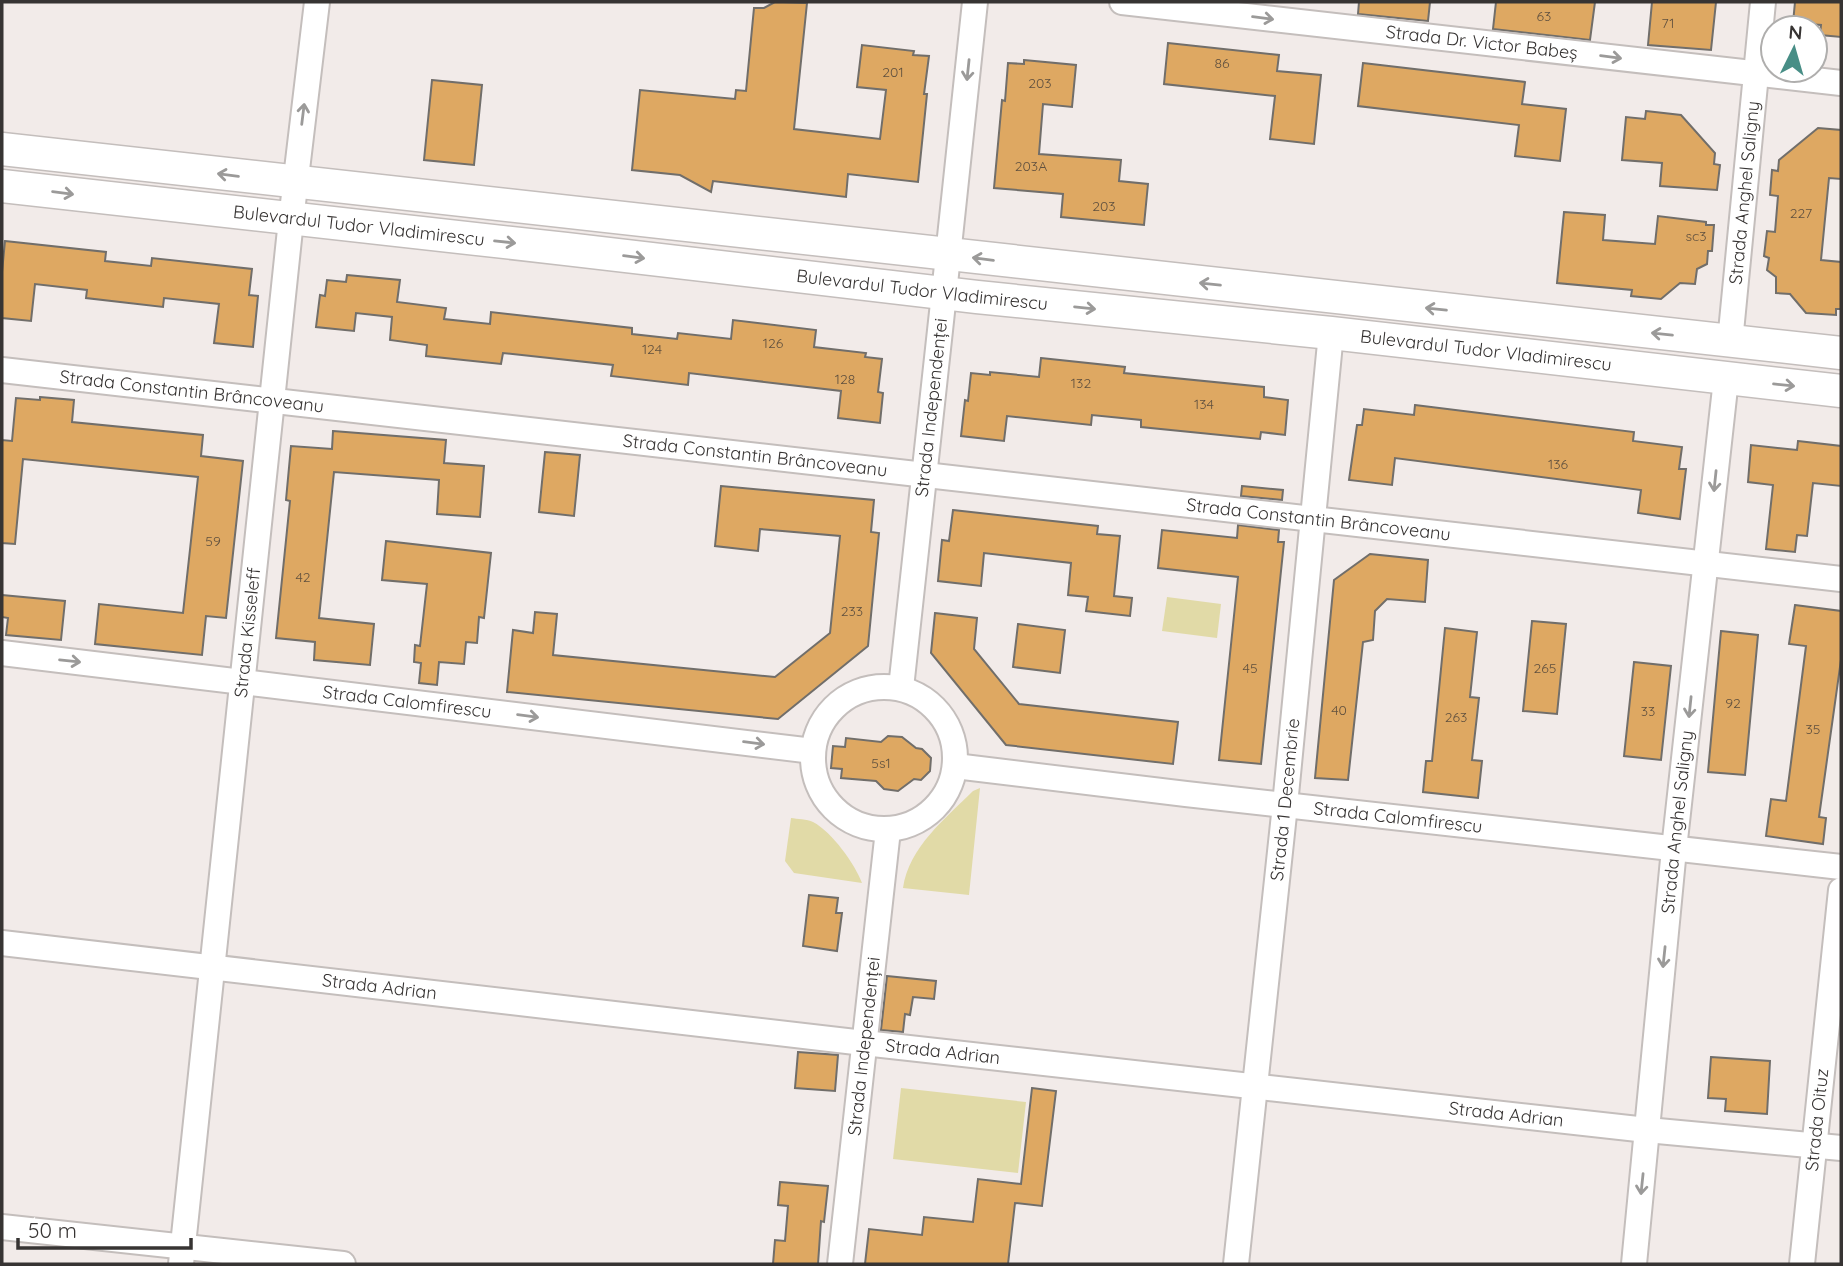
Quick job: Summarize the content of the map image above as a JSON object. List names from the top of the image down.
{
  "streets": {
    "main road": ["Bulevardul Tudor Vladimirescu"],
    "street": [
      "Strada Dr. Victor Babeș",
      "Strada Anghel Saligny",
      "Strada Constantin Brâncoveanu",
      "Strada Independenței",
      "Strada Kisseleff",
      "Strada Calomfirescu",
      "Strada 1 Decembrie",
      "Strada Adrian",
      "Strada Oituz"
    ]
  },
  "crossings": [
    ["Strada Dr. Victor Babeș", "Strada Anghel Saligny"],
    ["Strada Anghel Saligny", "Bulevardul Tudor Vladimirescu"],
    ["Strada Anghel Saligny", "Strada Constantin Brâncoveanu"],
    ["Strada Anghel Saligny", "Strada Calomfirescu"],
    ["Strada Anghel Saligny", "Strada Adrian"],
    ["Bulevardul Tudor Vladimirescu", "Strada Independenței"],
    ["Bulevardul Tudor Vladimirescu", "Strada Kisseleff"],
    ["Bulevardul Tudor Vladimirescu", "Strada 1 Decembrie"],
    ["Strada Constantin Brâncoveanu", "Strada Independenței"],
    ["Strada Constantin Brâncoveanu", "Strada Kisseleff"],
    ["Strada Constantin Brâncoveanu", "Strada 1 Decembrie"],
    ["Strada Independenței", "Strada Calomfirescu"],
    ["Strada Independenței", "Strada Adrian"],
    ["Strada Kisseleff", "Strada Calomfirescu"],
    ["Strada Kisseleff", "Strada Adrian"],
    ["Strada Calomfirescu", "Strada 1 Decembrie"],
    ["Strada 1 Decembrie", "Strada Adrian"],
    ["Strada Adrian", "Strada Oituz"]
  ],
  "one_way": ["Strada Dr. Victor Babeș", "Strada Anghel Saligny", "Strada Calomfirescu"],
  "house_numbers": [
    "63",
    "71",
    "86",
    "201",
    "203",
    "203A",
    "203",
    "227",
    "sc3",
    "126",
    "124",
    "128",
    "132",
    "134",
    "136",
    "59",
    "42",
    "233",
    "45",
    "265",
    "92",
    "40",
    "33",
    "263",
    "35",
    "5s1"
  ],
  "scale_bar": "50 m",
  "north": "top"
}
